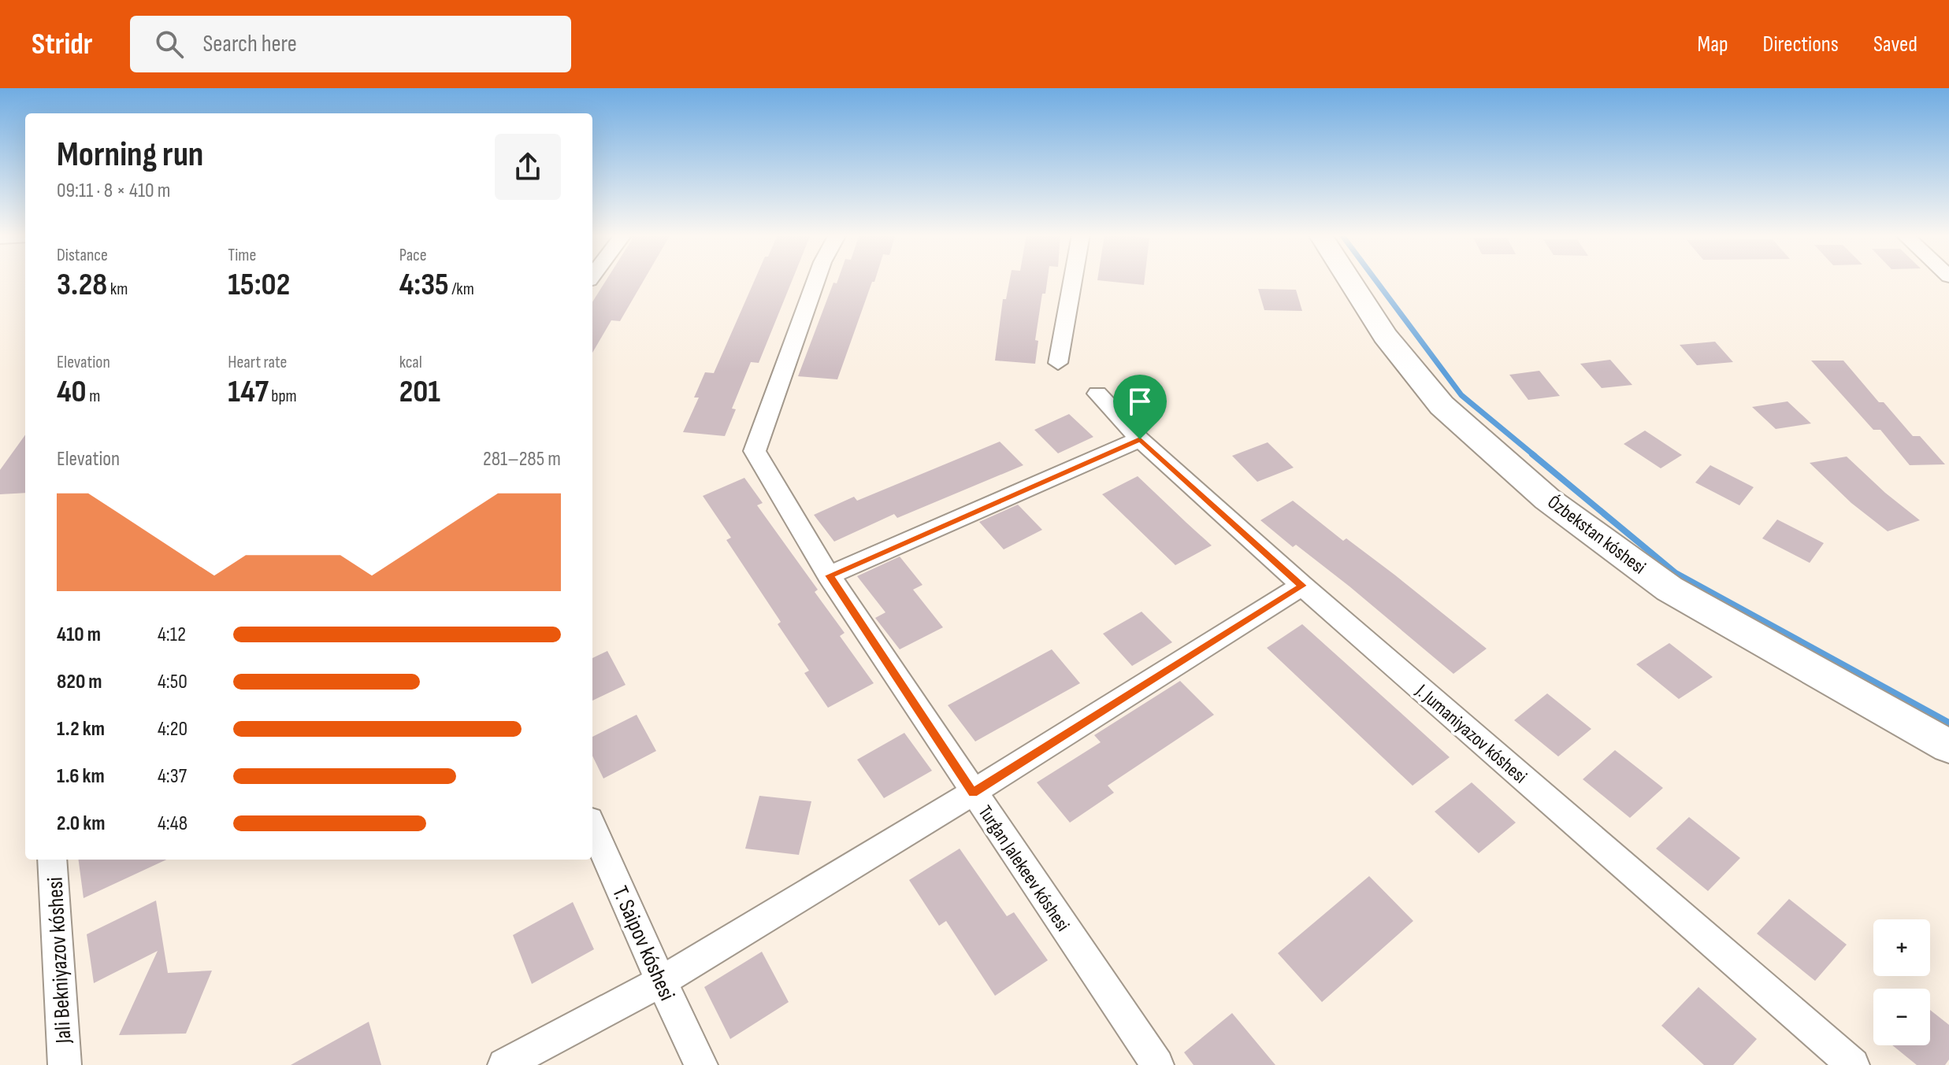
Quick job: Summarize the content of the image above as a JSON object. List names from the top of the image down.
{
  "streets": {
    "street": [
      "Ózbekstan kóshesi",
      "J. Jumaniyazov kóshesi",
      "Turǵan Jalekeev kóshesi",
      "T. Saipov kóshesi",
      "Jali Bekniyazov kóshesi"
    ]
  },
  "page": {
    "header": "Stridr",
    "search": "Search here",
    "nav": ["Map", "Directions", "Saved"],
    "heading": ["Morning run", "09:11 · 8 × 410 m"],
    "stats": [
      ["Distance", "3.28 km"],
      ["Time", "15:02"],
      ["Pace", "4:35 /km"],
      ["Elevation", "40 m"],
      ["Heart rate", "147 bpm"],
      ["kcal", "201"]
    ],
    "chart": ["Elevation", "281–285 m"],
    "list": [
      {
        "name": "410 m",
        "note": "4:12"
      },
      {
        "name": "820 m",
        "note": "4:50"
      },
      {
        "name": "1.2 km",
        "note": "4:20"
      },
      {
        "name": "1.6 km",
        "note": "4:37"
      },
      {
        "name": "2.0 km",
        "note": "4:48"
      }
    ],
    "map_buttons": ["+", "−"]
  }
}
